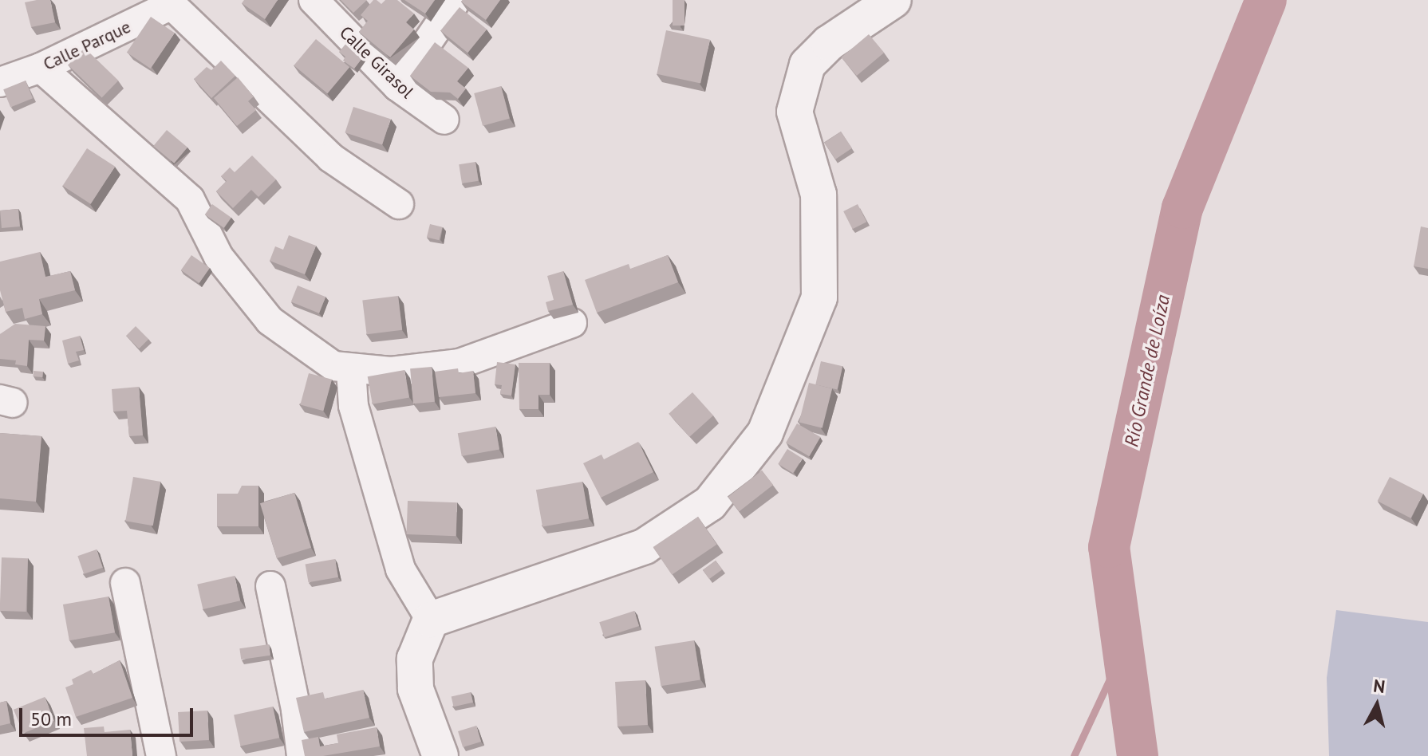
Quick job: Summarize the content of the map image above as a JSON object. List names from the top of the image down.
{
  "streets": {
    "street": ["Calle Parque", "Calle Girasol"]
  },
  "water": ["Río Grande de Loíza"],
  "scale_bar": "50 m",
  "north": "top"
}
